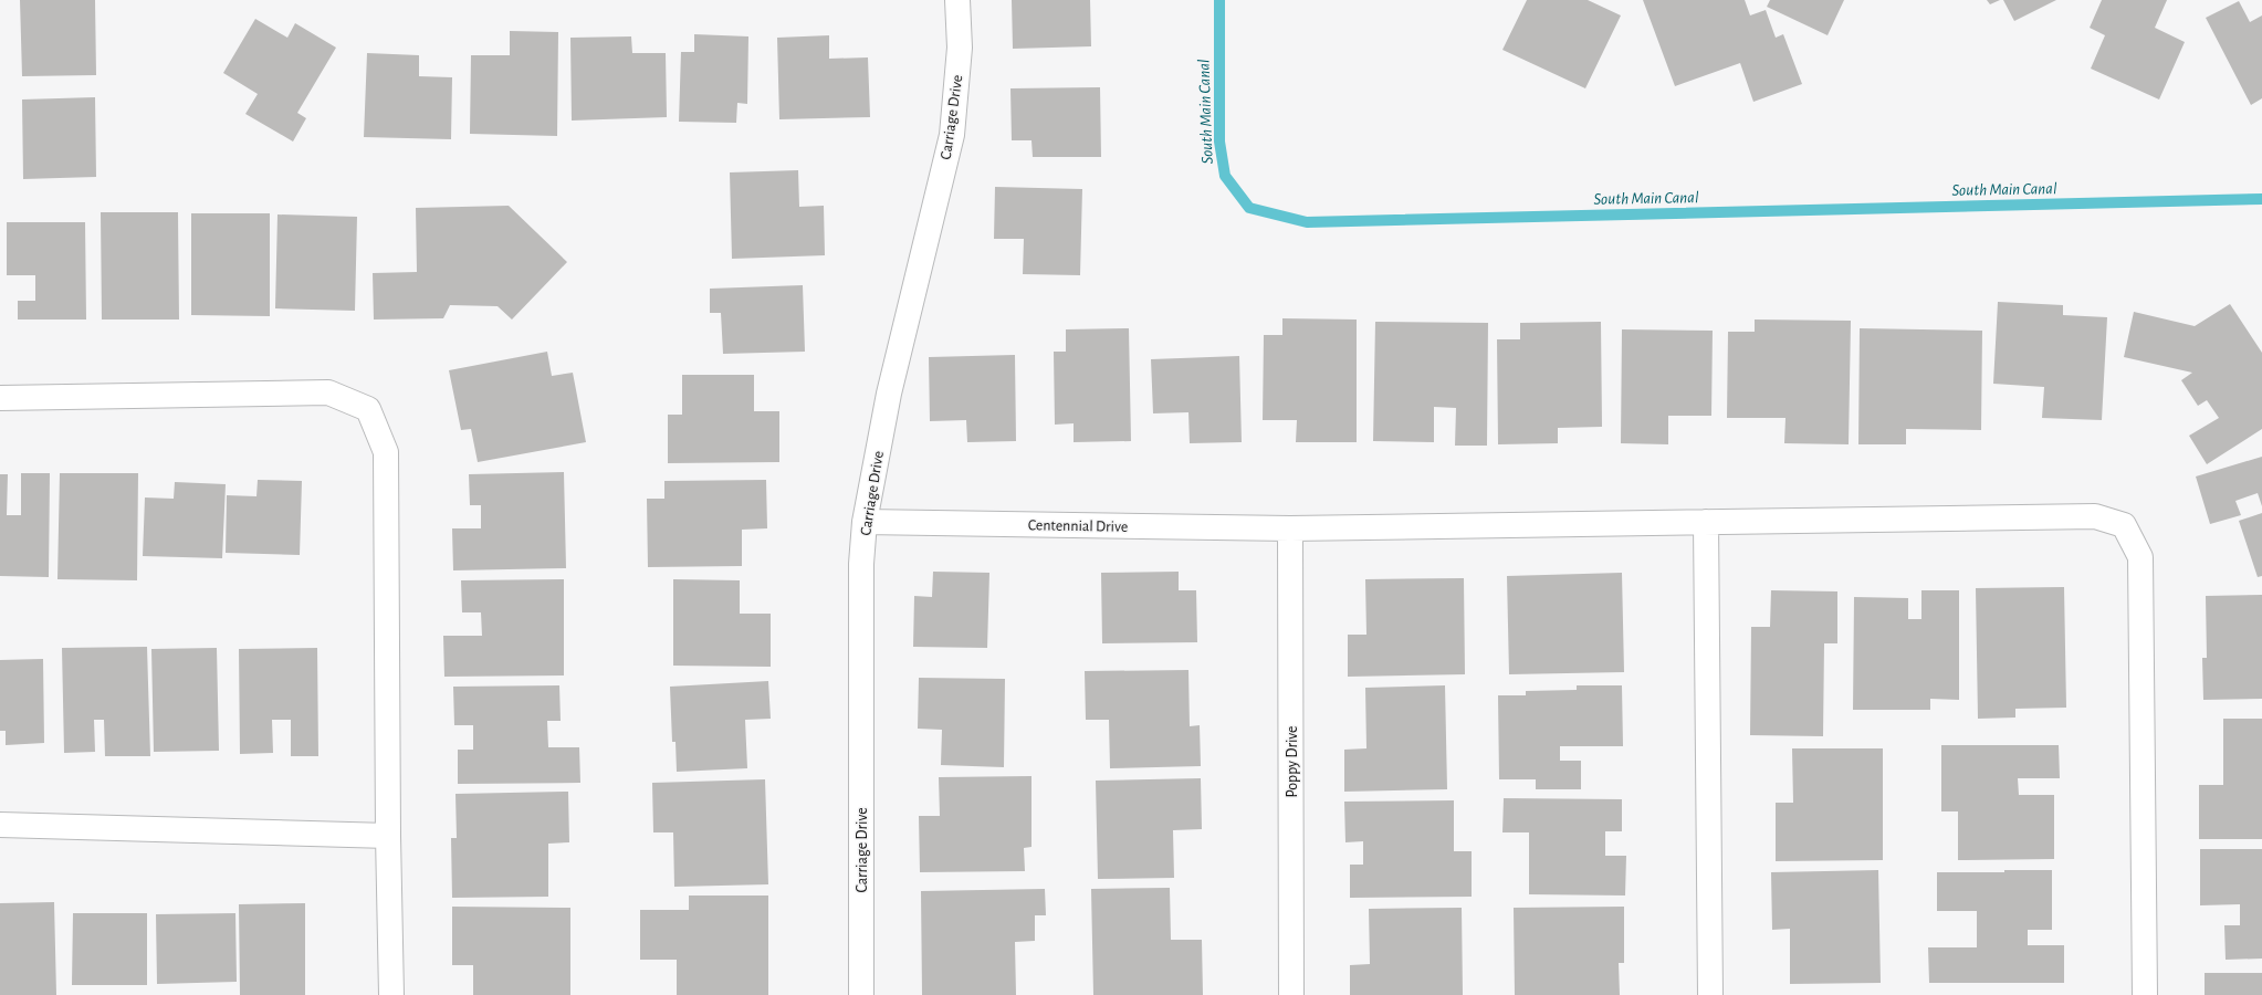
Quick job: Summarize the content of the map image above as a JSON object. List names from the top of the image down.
{
  "streets": {
    "street": ["Carriage Drive", "Centennial Drive", "Poppy Drive"]
  },
  "crossings": [
    ["Carriage Drive", "Centennial Drive"],
    ["Centennial Drive", "Poppy Drive"]
  ],
  "water": ["South Main Canal"]
}
